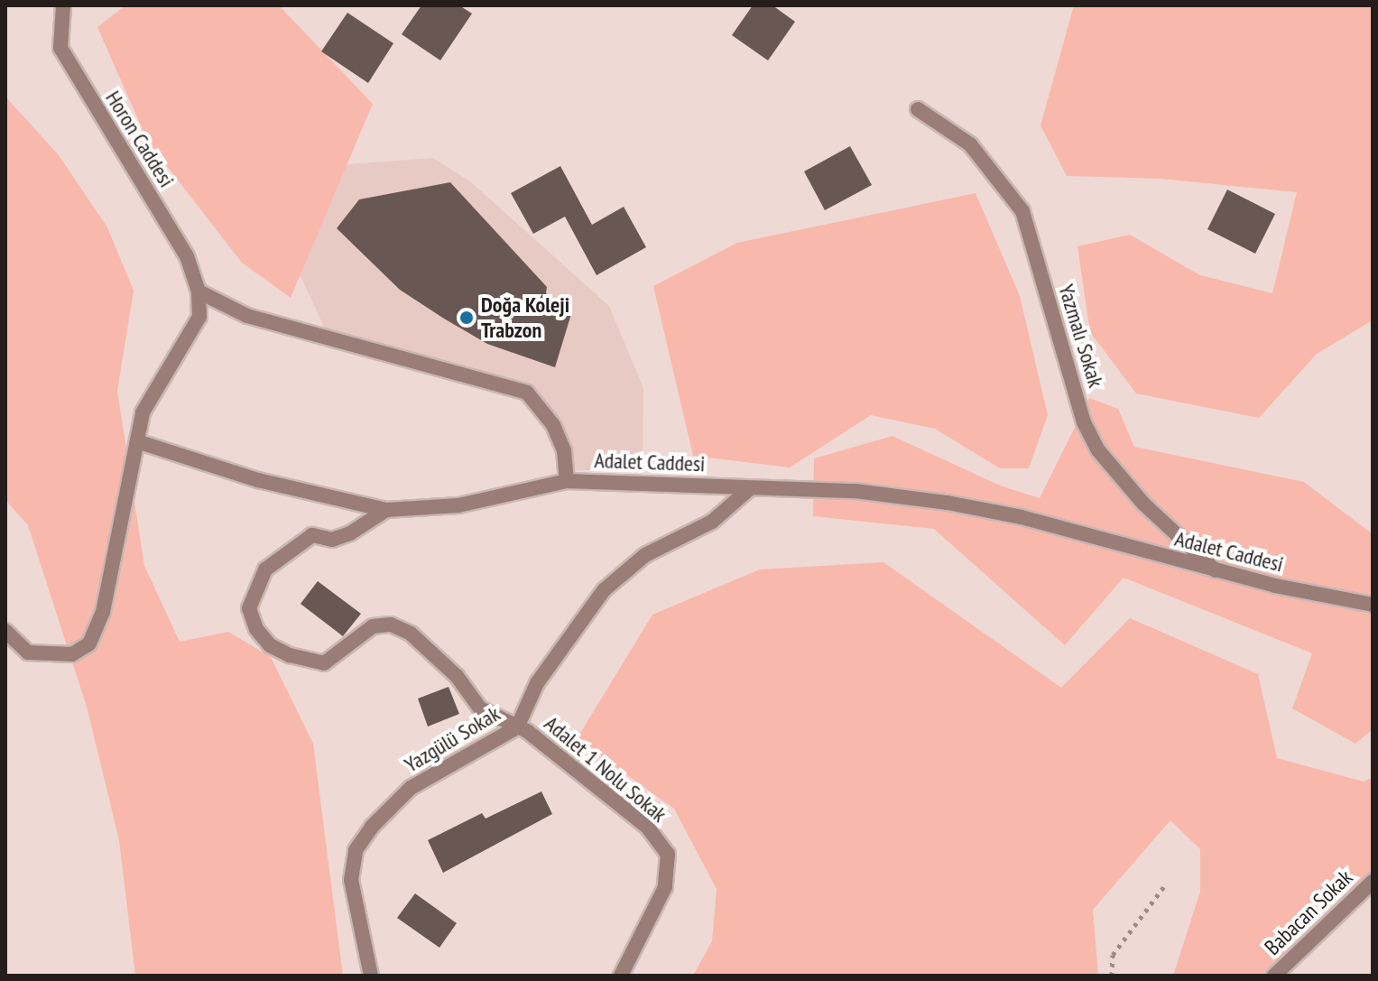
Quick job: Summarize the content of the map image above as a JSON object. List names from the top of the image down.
{
  "streets": {
    "street": [
      "Horon Caddesi",
      "Yazmalı Sokak",
      "Adalet Caddesi",
      "Yazgülü Sokak",
      "Adalet 1 Nolu Sokak",
      "Babacan Sokak"
    ]
  },
  "crossings": [
    ["Horon Caddesi", "Adalet Caddesi"],
    ["Yazmalı Sokak", "Adalet Caddesi"],
    ["Adalet Caddesi", "Yazgülü Sokak"],
    ["Adalet Caddesi", "Adalet 1 Nolu Sokak"],
    ["Yazgülü Sokak", "Adalet 1 Nolu Sokak"]
  ],
  "places": ["Doğa Koleji Trabzon"]
}
